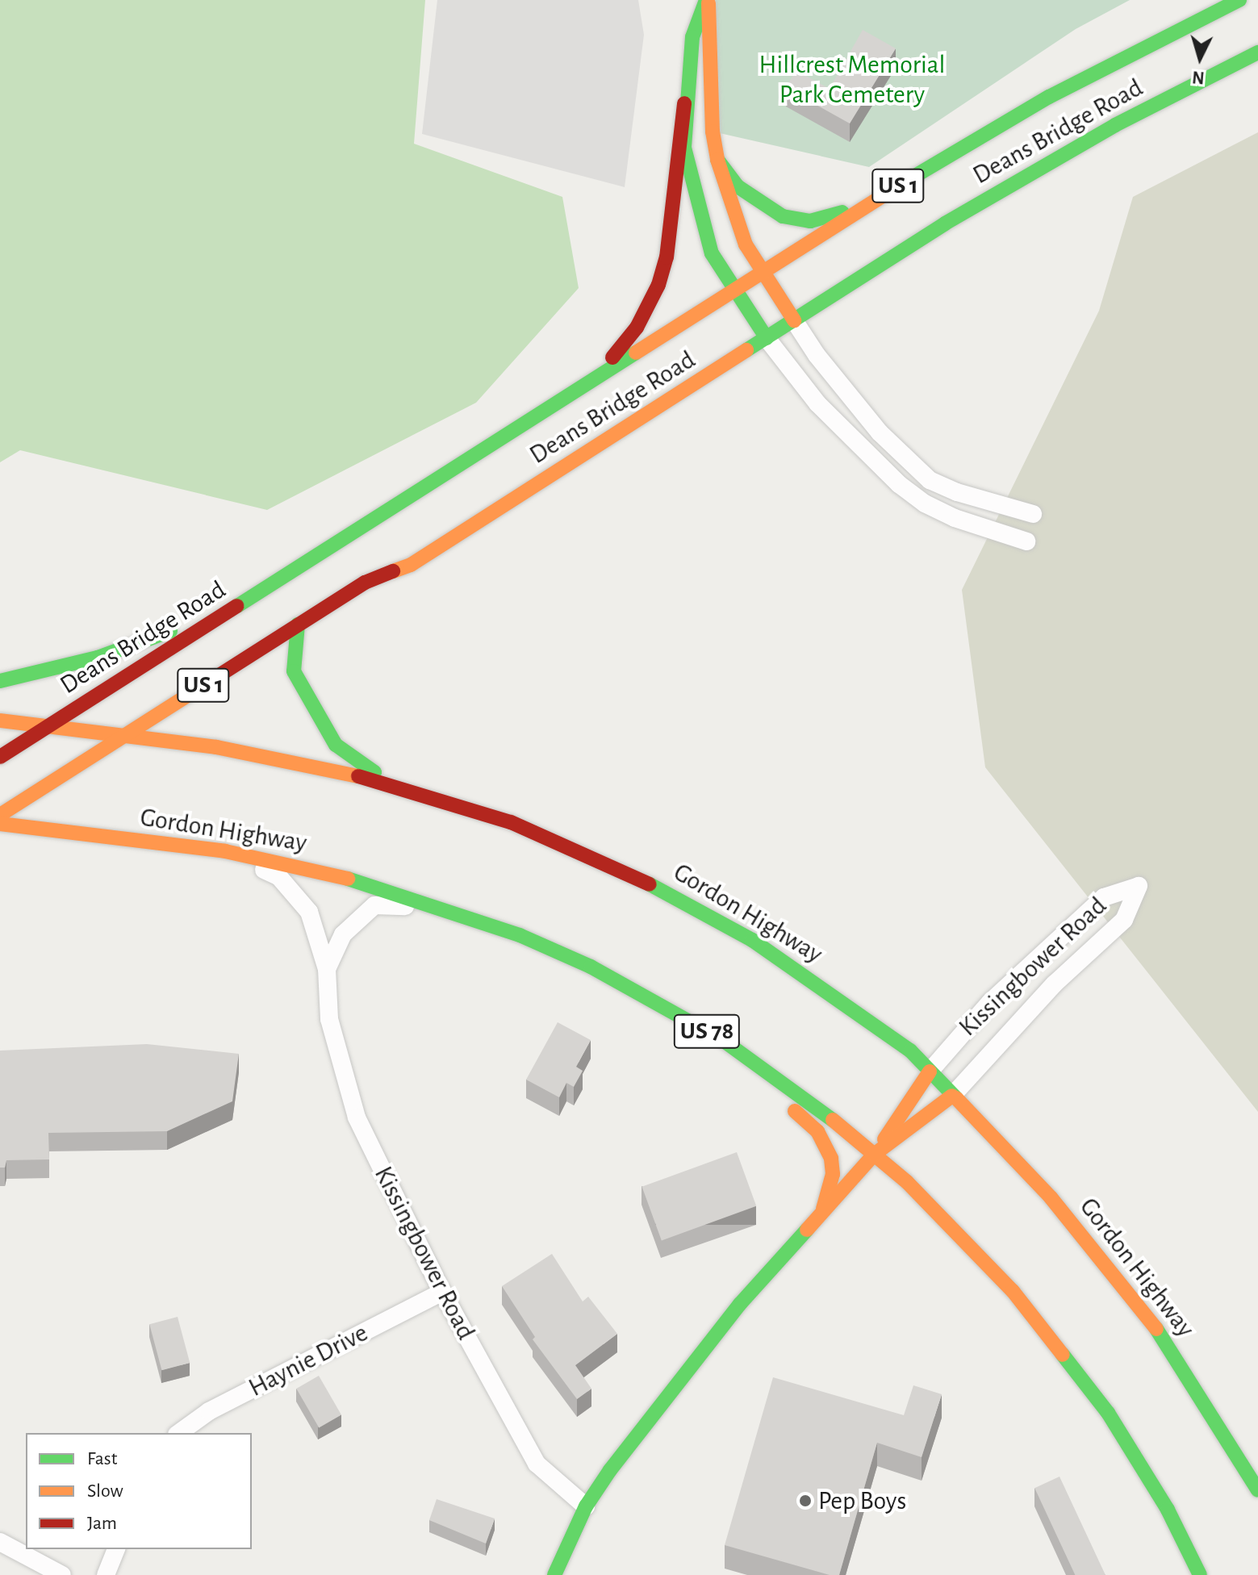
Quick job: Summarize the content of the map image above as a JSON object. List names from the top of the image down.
{
  "streets": {
    "main road": [
      "Deans Bridge Road",
      "US 1",
      "Gordon Highway",
      "Kissingbower Road",
      "US 78"
    ],
    "street": ["Haynie Drive"]
  },
  "crossings": [
    ["Deans Bridge Road", "US 1"],
    ["Deans Bridge Road", "Gordon Highway"],
    ["Gordon Highway", "Kissingbower Road"],
    ["Kissingbower Road", "Haynie Drive"]
  ],
  "parks": ["Hillcrest Memorial Park Cemetery"],
  "places": ["Pep Boys"],
  "legend": ["Fast", "Slow", "Jam"],
  "north": "bottom"
}
